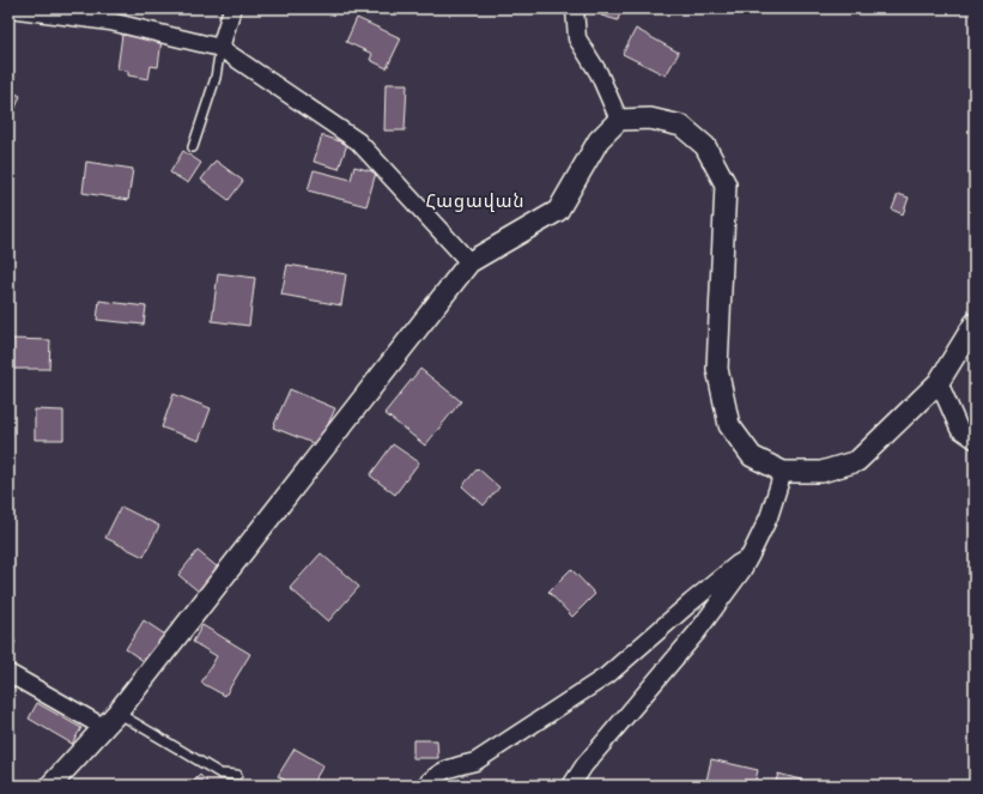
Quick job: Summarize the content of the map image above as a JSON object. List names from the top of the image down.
{
  "districts": ["Հացավան"]
}
